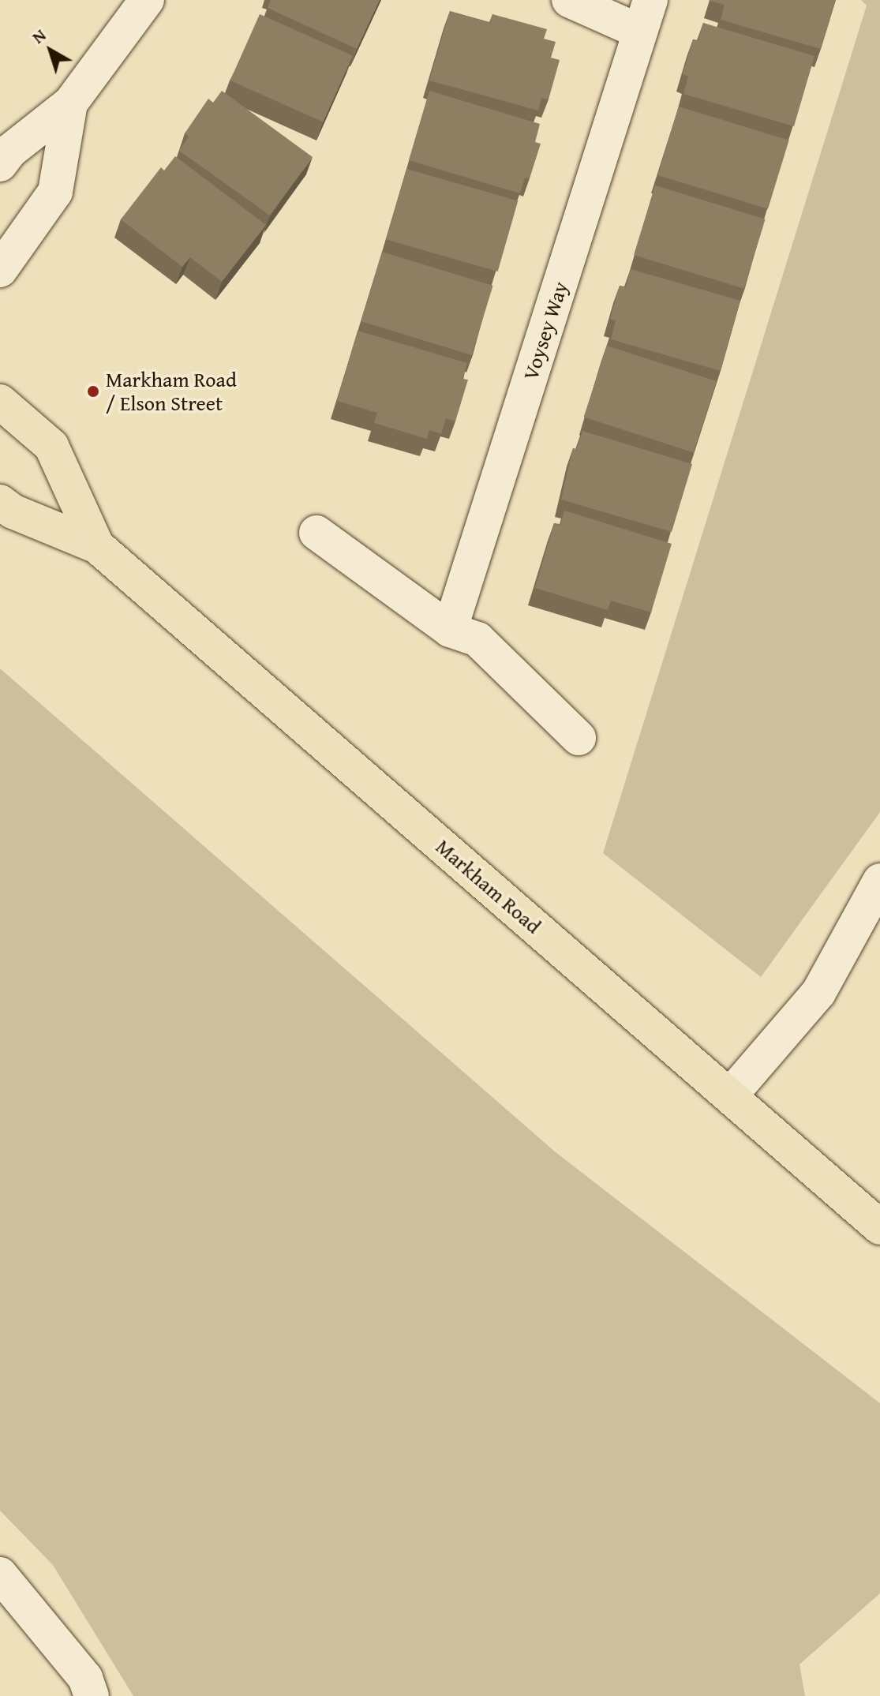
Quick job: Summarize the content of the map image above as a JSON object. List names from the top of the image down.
{
  "streets": {
    "main road": ["Markham Road"],
    "street": ["Voysey Way"]
  },
  "places": ["Markham Road / Elson Street"],
  "north": "top left"
}
